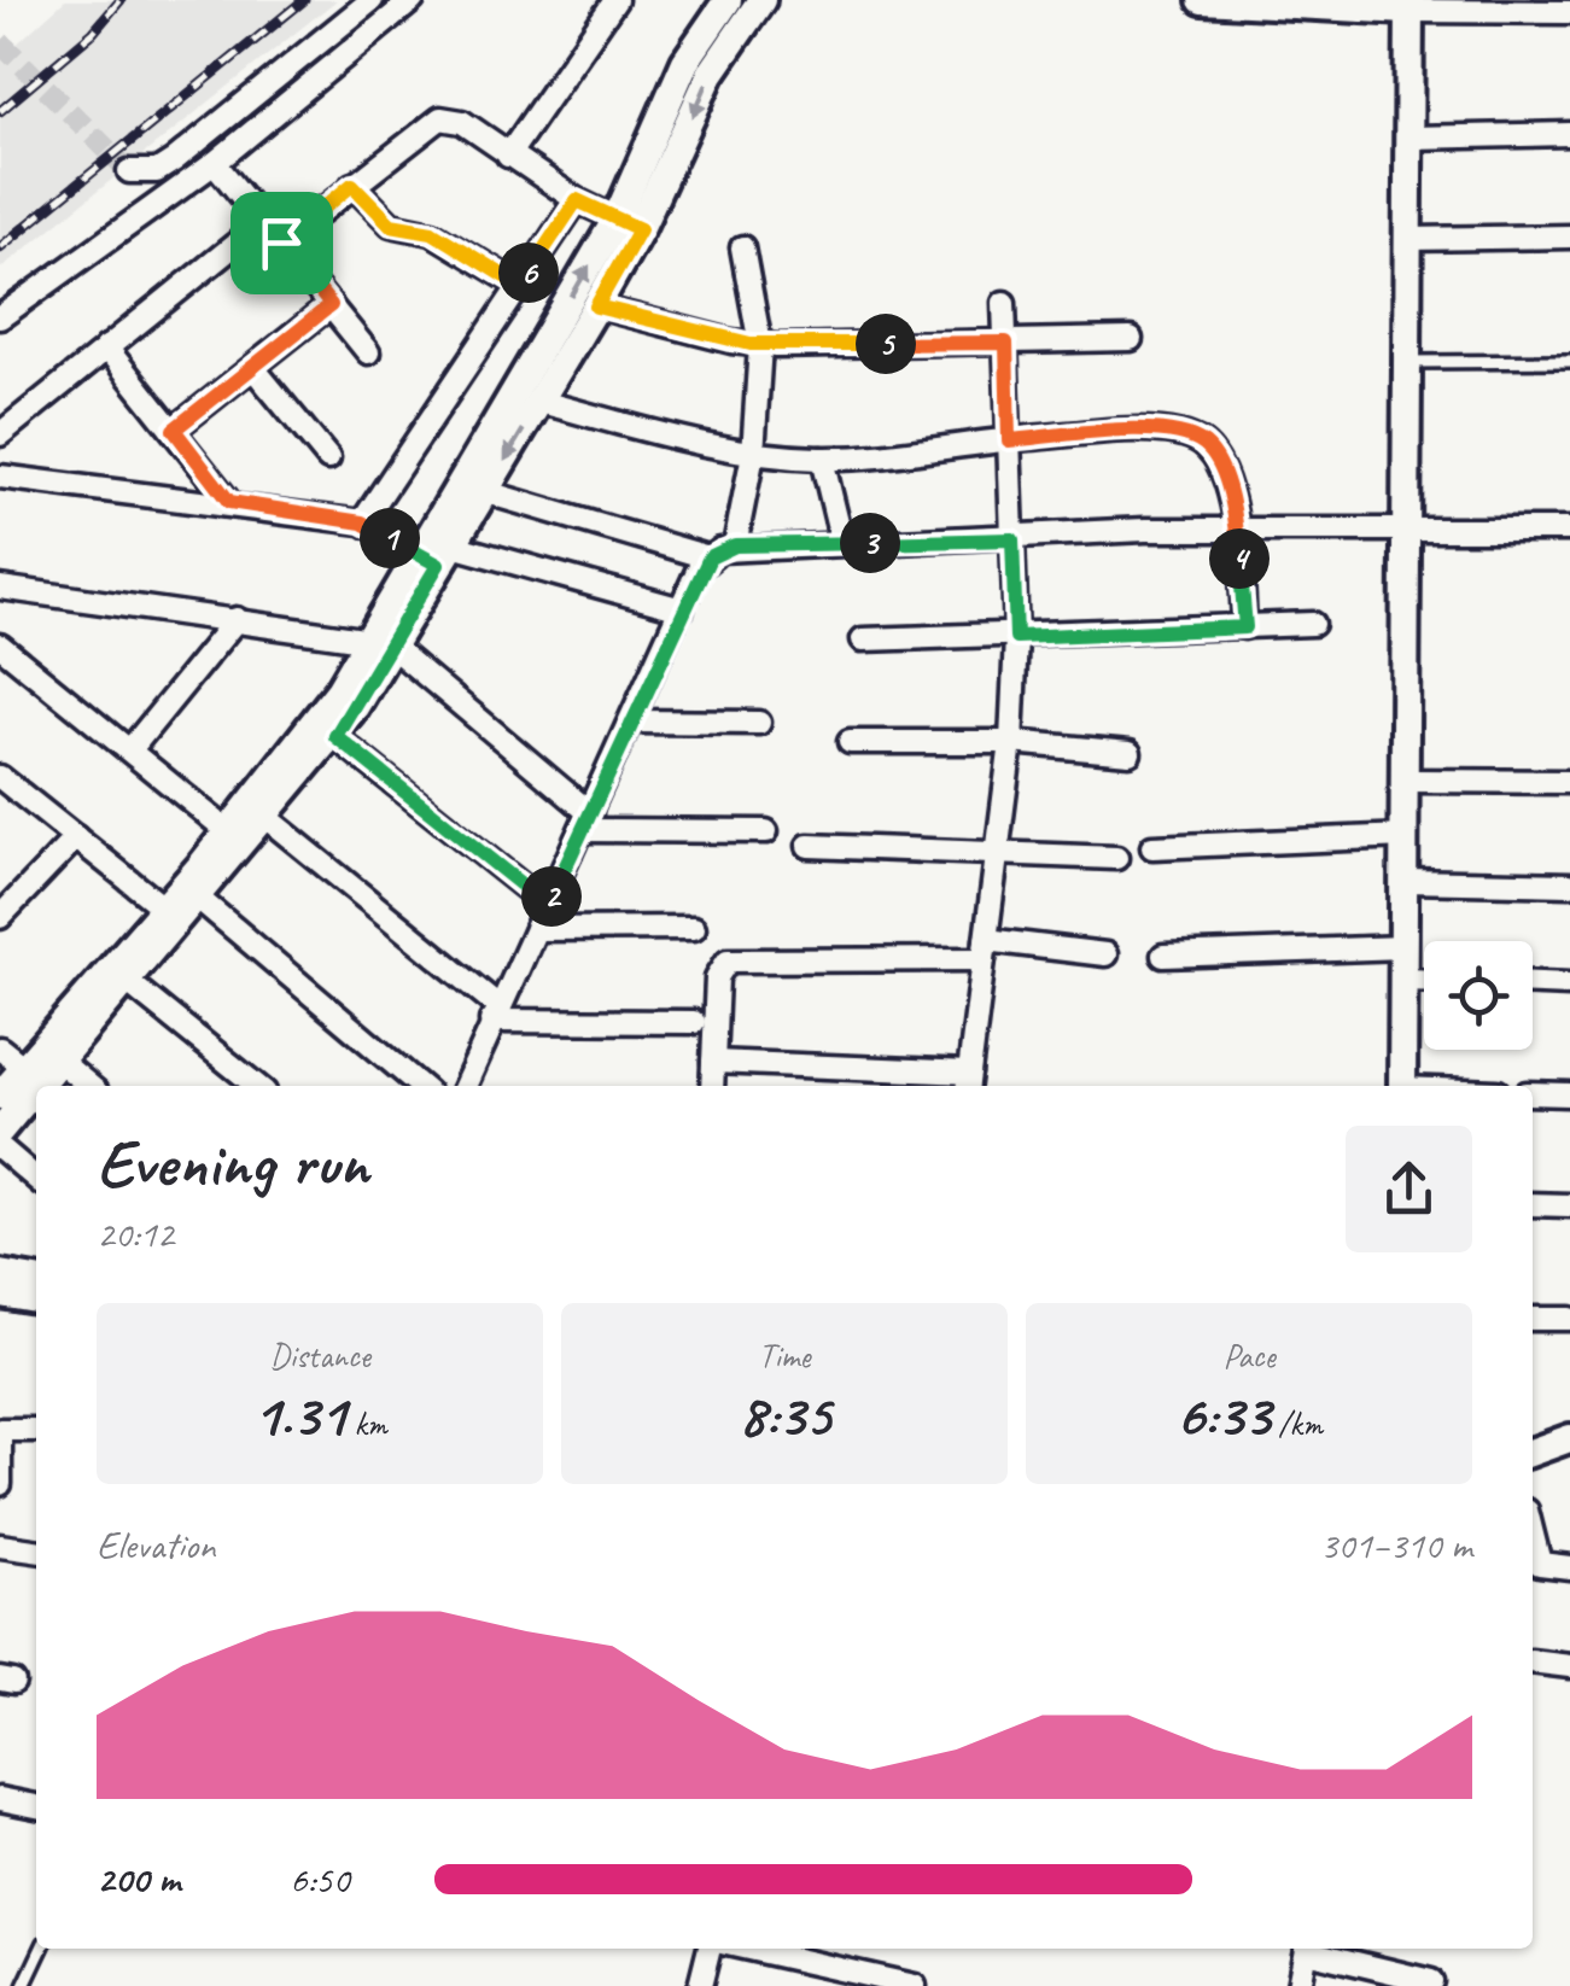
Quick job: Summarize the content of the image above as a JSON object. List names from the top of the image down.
{
  "page": {
    "pins": [
      "6",
      "5",
      "1",
      "3",
      "4",
      "2"
    ],
    "heading": ["Evening run", "20:12"],
    "stats": [
      ["Distance", "1.31 km"],
      ["Time", "8:35"],
      ["Pace", "6:33 /km"]
    ],
    "chart": ["Elevation", "301–310 m"],
    "list": [
      {
        "name": "200 m",
        "note": "6:50"
      }
    ]
  }
}
